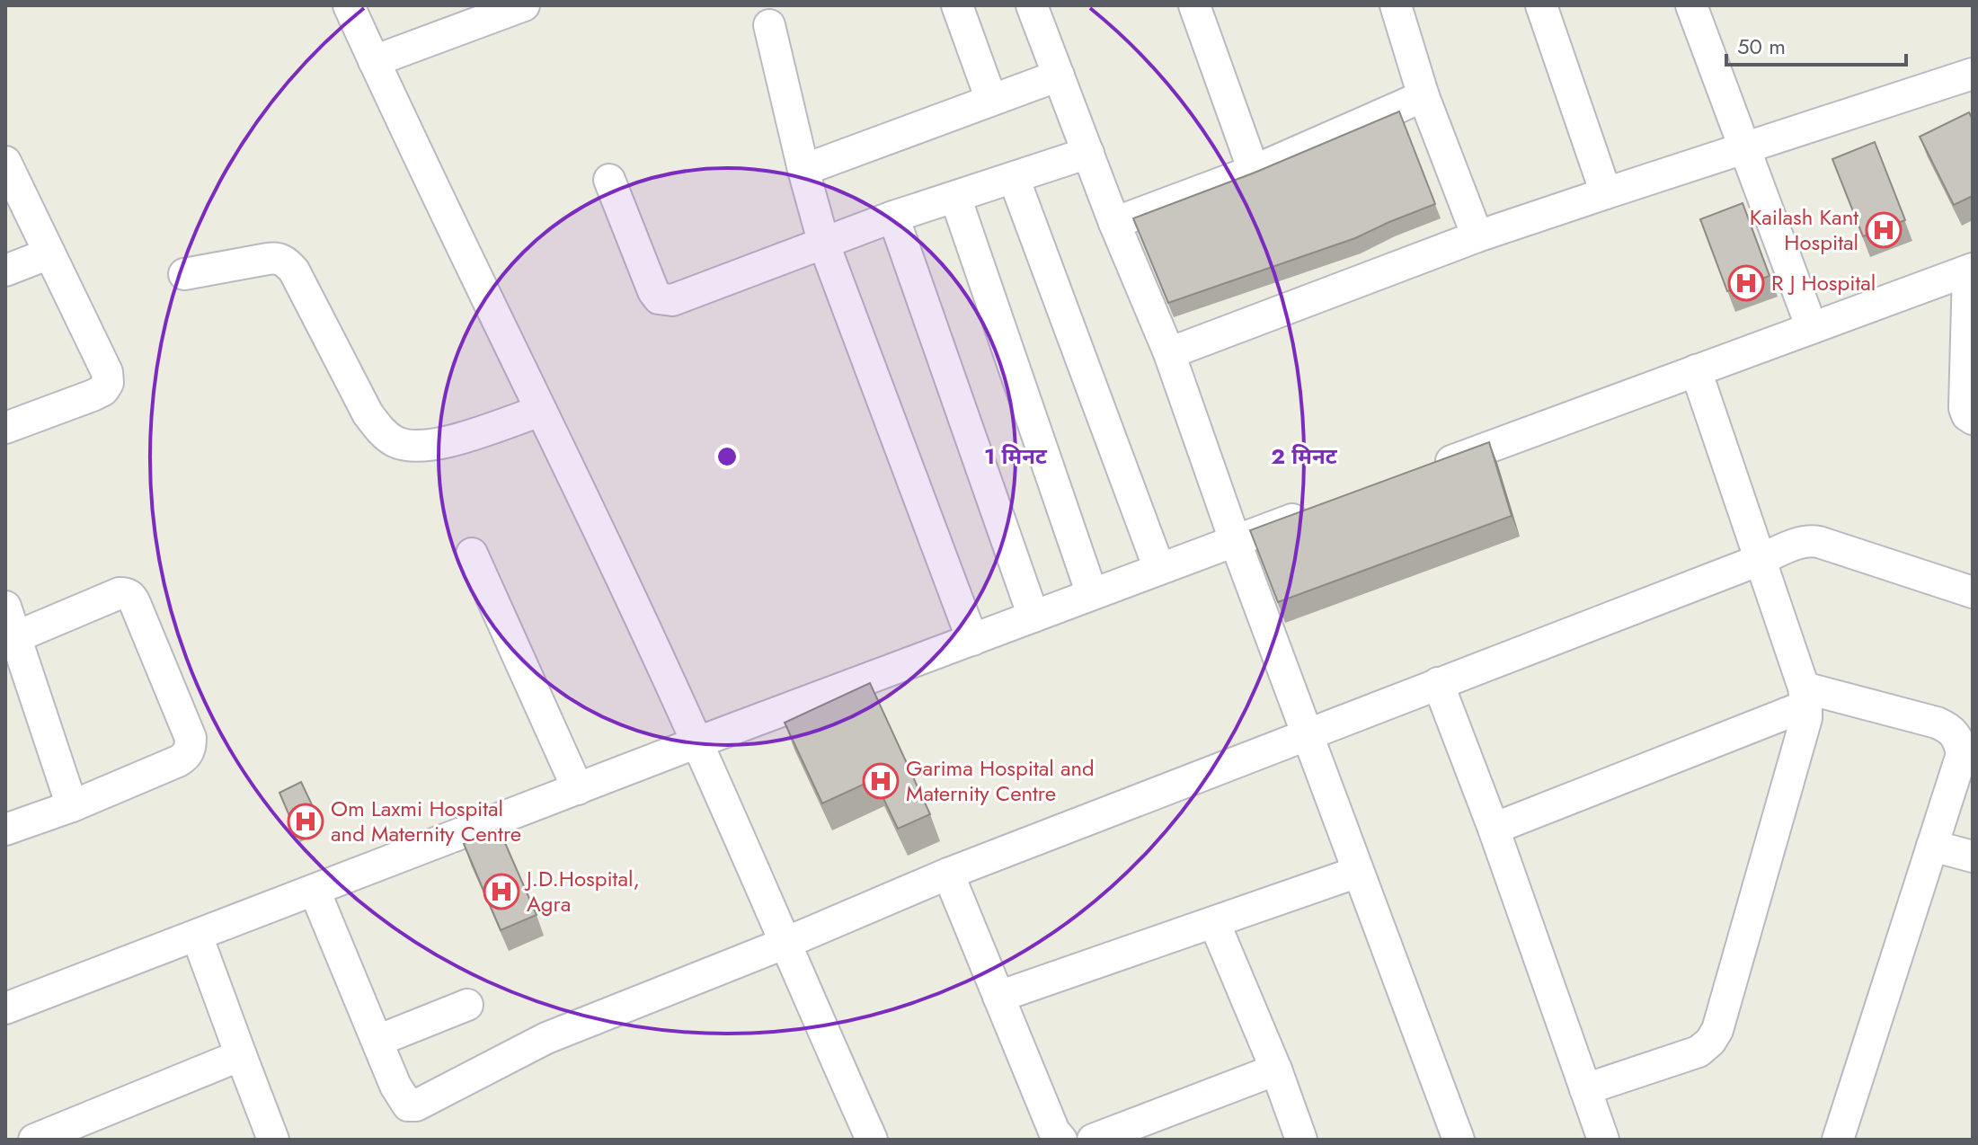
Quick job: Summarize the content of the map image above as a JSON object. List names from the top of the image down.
{
  "places": {
    "hospital": [
      "Kailash Kant Hospital",
      "R J Hospital",
      "Garima Hospital and Maternity Centre",
      "Om Laxmi Hospital and Maternity Centre",
      "J.D.Hospital, Agra"
    ]
  },
  "scale_bar": "50 m",
  "rings": ["1 मिनट", "2 मिनट"]
}
